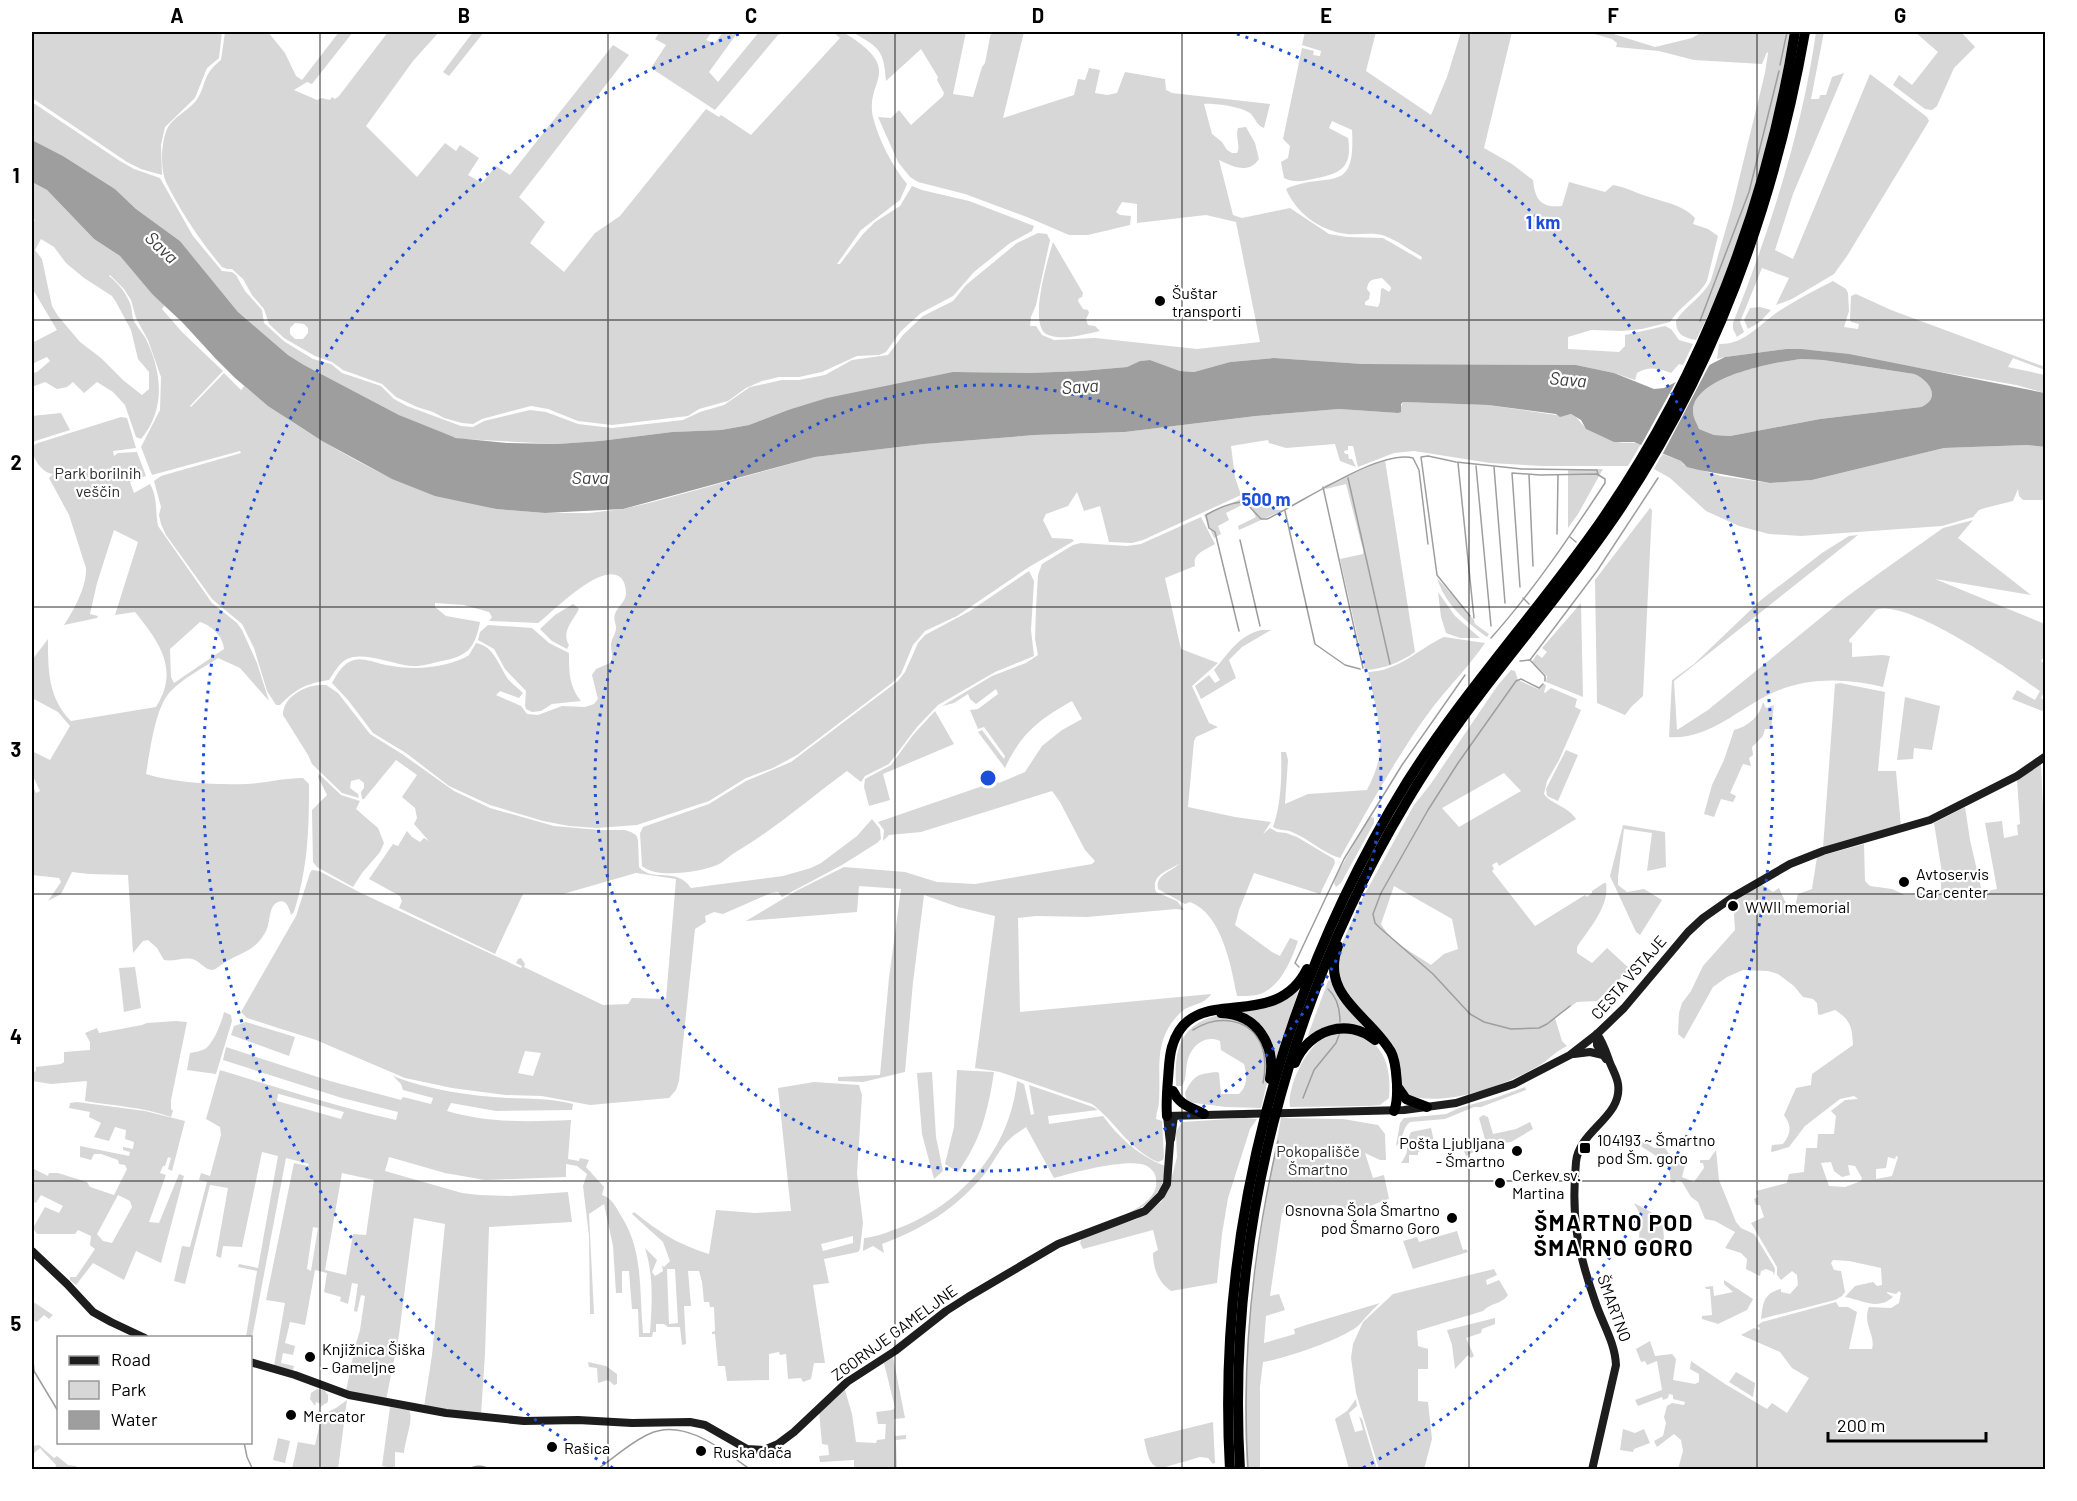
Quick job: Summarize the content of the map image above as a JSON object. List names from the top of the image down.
{
  "streets": {
    "street": ["CESTA VSTAJE", "ŠMARTNO", "ZGORNJE GAMELJNE"]
  },
  "crossings": [
    ["CESTA VSTAJE", "ŠMARTNO"],
    ["CESTA VSTAJE", "ZGORNJE GAMELJNE"]
  ],
  "districts": ["ŠMARTNO POD ŠMARNO GORO"],
  "water": ["Sava"],
  "parks": ["Park borilnih veščin", "Pokopališče Šmartno"],
  "places": {
    "other": [
      "Šuštar transporti",
      "Avtoservis Car center",
      "WWII memorial",
      "Pošta Ljubljana - Šmartno",
      "Cerkev sv. Martina",
      "Osnovna Šola Šmartno pod Šmarno Goro",
      "Knjižnica Šiška - Gameljne",
      "Mercator",
      "Rašica",
      "Ruska dača"
    ],
    "transit": ["104193 ~ Šmartno pod Šm. goro"]
  },
  "legend": ["Road", "Park", "Water"],
  "scale_bar": "200 m",
  "grid": {
    "columns": [
      "A",
      "B",
      "C",
      "D",
      "E",
      "F",
      "G"
    ],
    "rows": [
      "1",
      "2",
      "3",
      "4",
      "5"
    ]
  },
  "rings": ["1 km", "500 m"]
}
